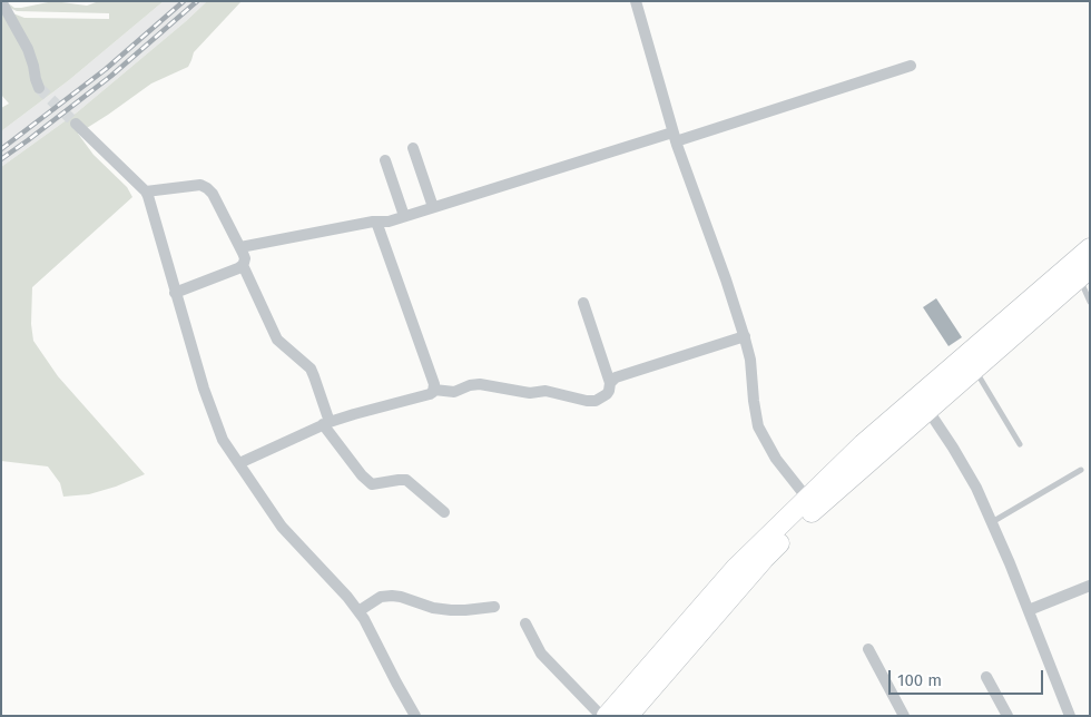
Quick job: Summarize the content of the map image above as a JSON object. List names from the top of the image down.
{
  "scale_bar": "100 m"
}
